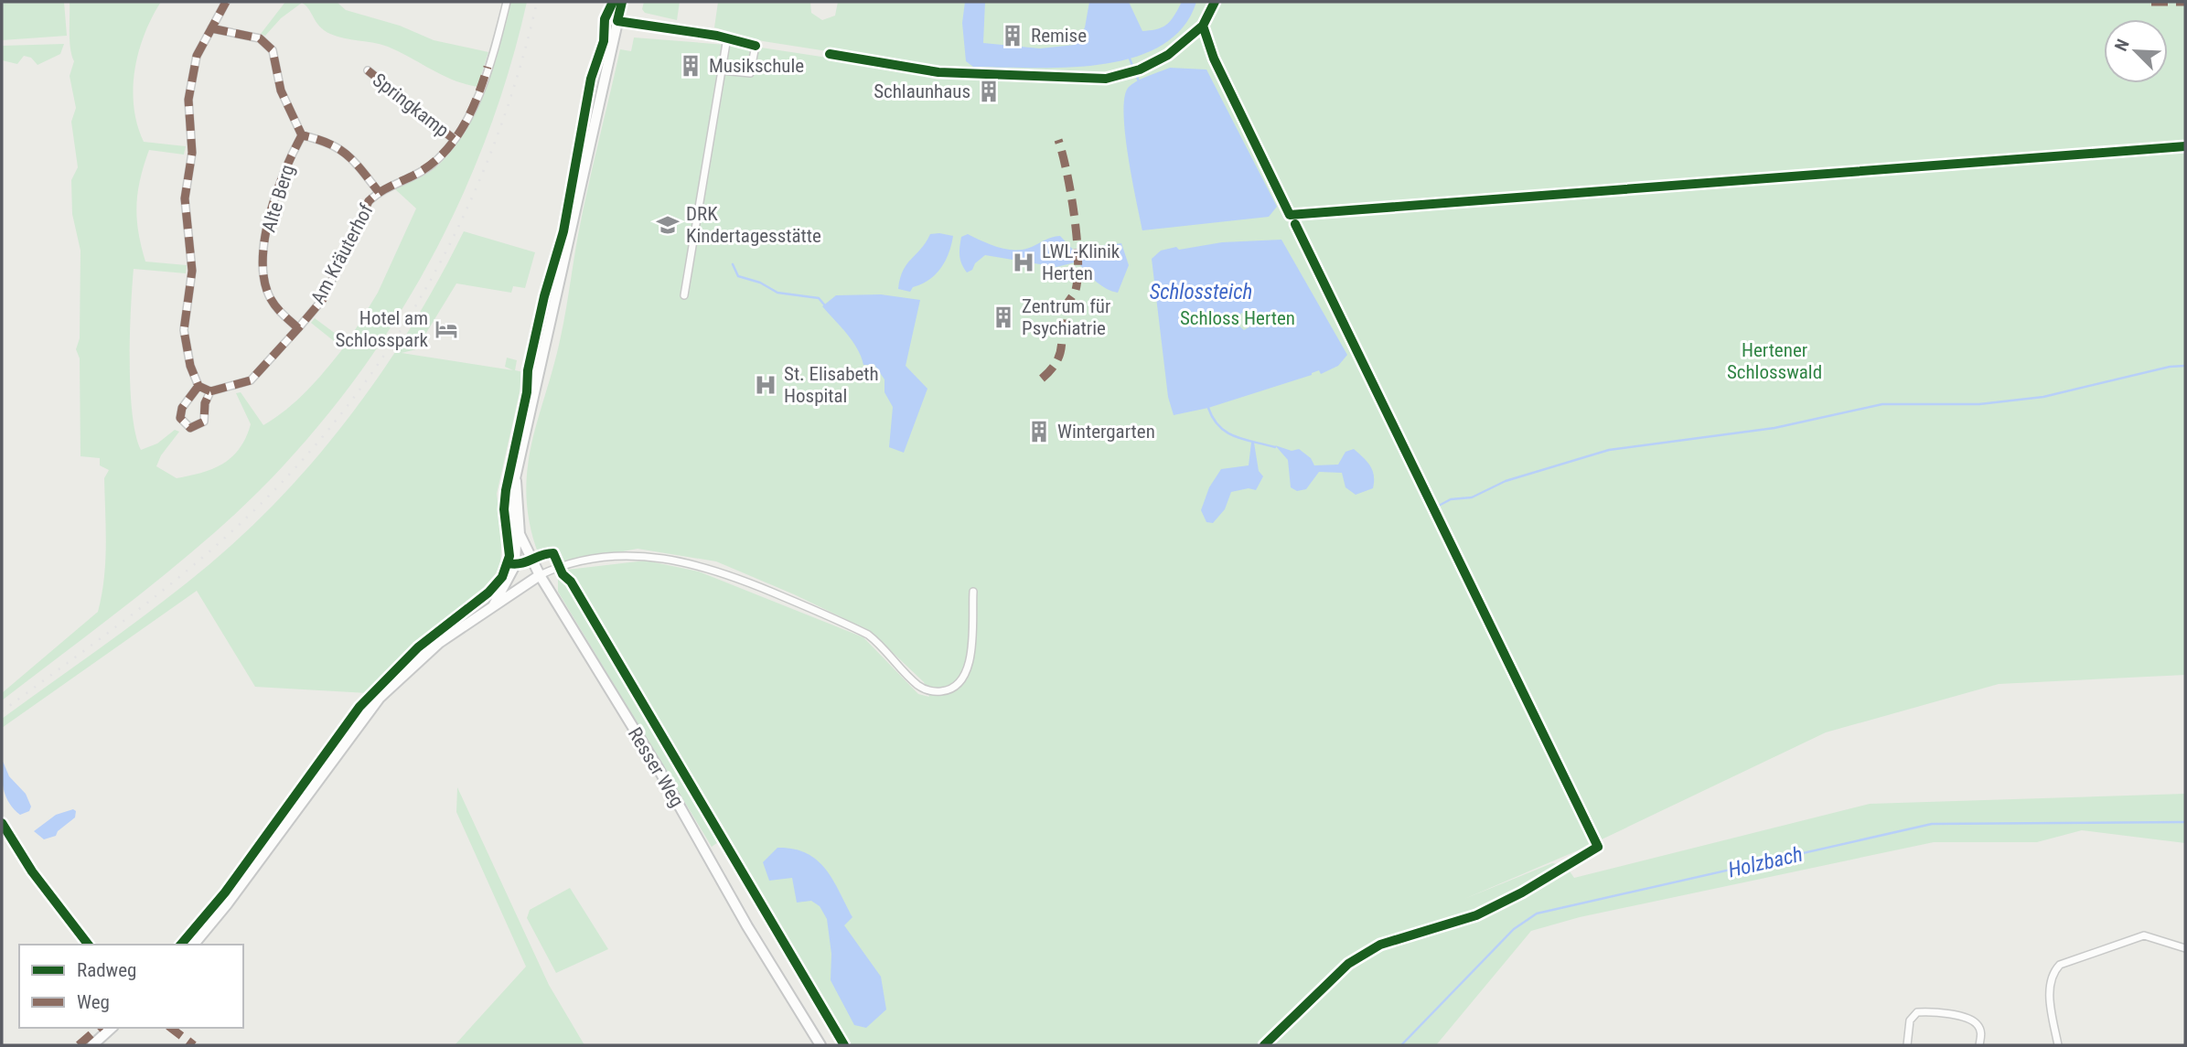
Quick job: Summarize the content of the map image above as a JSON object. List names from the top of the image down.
{
  "streets": {
    "main road": ["Resser Weg"],
    "street": ["Springkamp", "Alte Berg", "Am Kräuterhof"]
  },
  "crossings": [
    ["Springkamp", "Am Kräuterhof"],
    ["Alte Berg", "Am Kräuterhof"]
  ],
  "water": ["Schlossteich", "Holzbach"],
  "parks": ["Schloss Herten", "Hertener Schlosswald"],
  "places": {
    "building": [
      "Remise",
      "Musikschule",
      "Schlaunhaus",
      "Zentrum für Psychiatrie",
      "Wintergarten"
    ],
    "school or university": ["DRK Kindertagesstätte"],
    "hospital": ["LWL-Klinik Herten", "St. Elisabeth Hospital"],
    "hotel": ["Hotel am Schlosspark"]
  },
  "legend": ["Radweg", "Weg"],
  "north": "top left"
}
